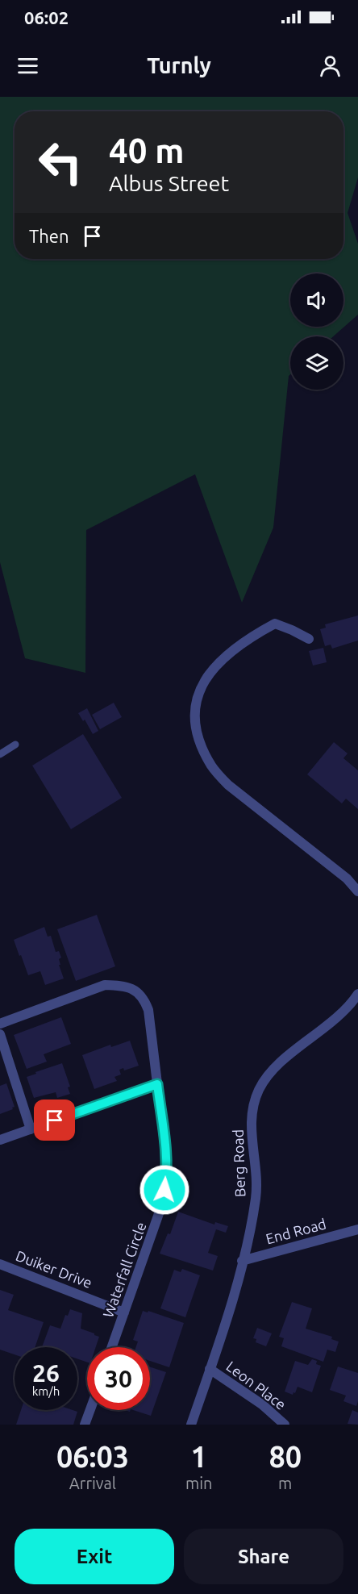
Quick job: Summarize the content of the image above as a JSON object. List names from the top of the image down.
{
  "streets": {
    "street": [
      "Berg Road",
      "End Road",
      "Duiker Drive",
      "Waterfall Circle",
      "Leon Place"
    ]
  },
  "crossings": [
    ["Berg Road", "End Road"],
    ["Berg Road", "Leon Place"],
    ["Duiker Drive", "Waterfall Circle"]
  ],
  "page": {
    "status": "06:02",
    "header": "Turnly",
    "turn": ["40 m", "Albus Street"],
    "then": "Then",
    "speed": "26 km/h",
    "limit": "30",
    "eta": [
      "06:03",
      "Arrival",
      "1",
      "min",
      "80",
      "m"
    ],
    "buttons": ["Exit", "Share"]
  }
}
